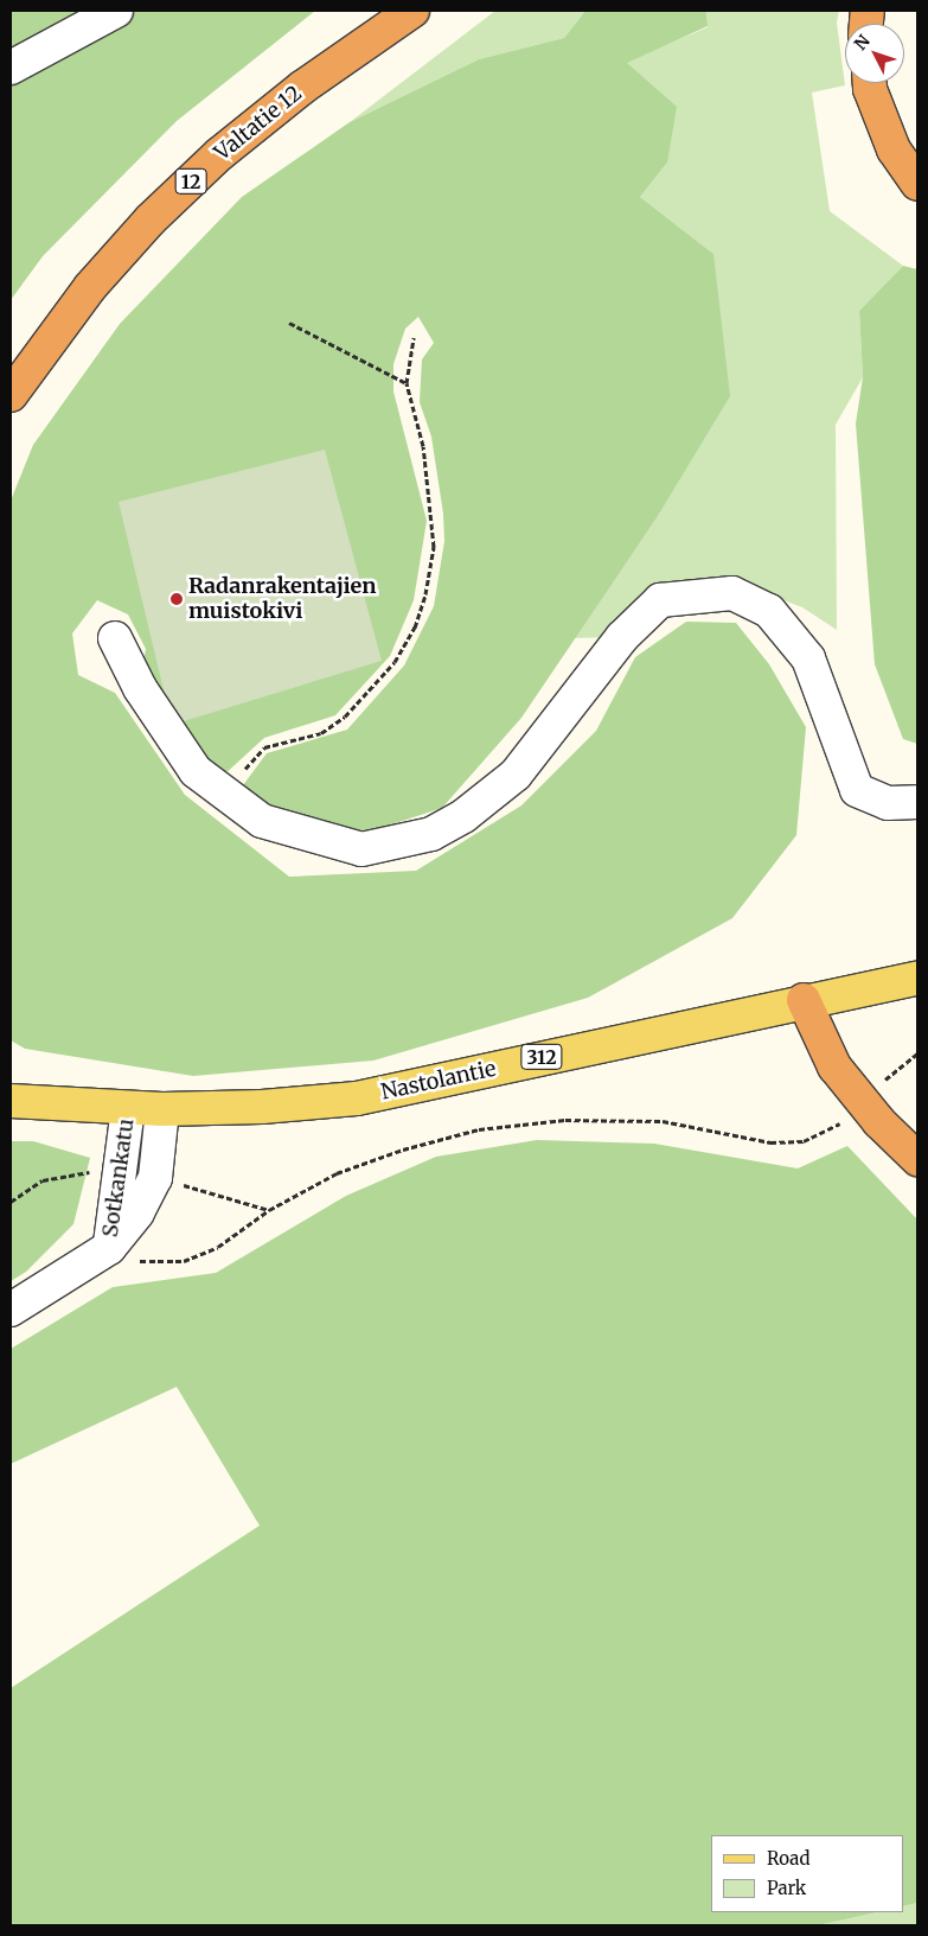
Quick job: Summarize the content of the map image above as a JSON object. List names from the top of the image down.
{
  "streets": {
    "highway": ["Valtatie 12", "12"],
    "main road": ["312", "Nastolantie"],
    "street": ["Sotkankatu"]
  },
  "crossings": [
    ["Nastolantie", "Sotkankatu"]
  ],
  "places": ["Radanrakentajien muistokivi"],
  "legend": ["Road", "Park"],
  "north": "top left"
}
